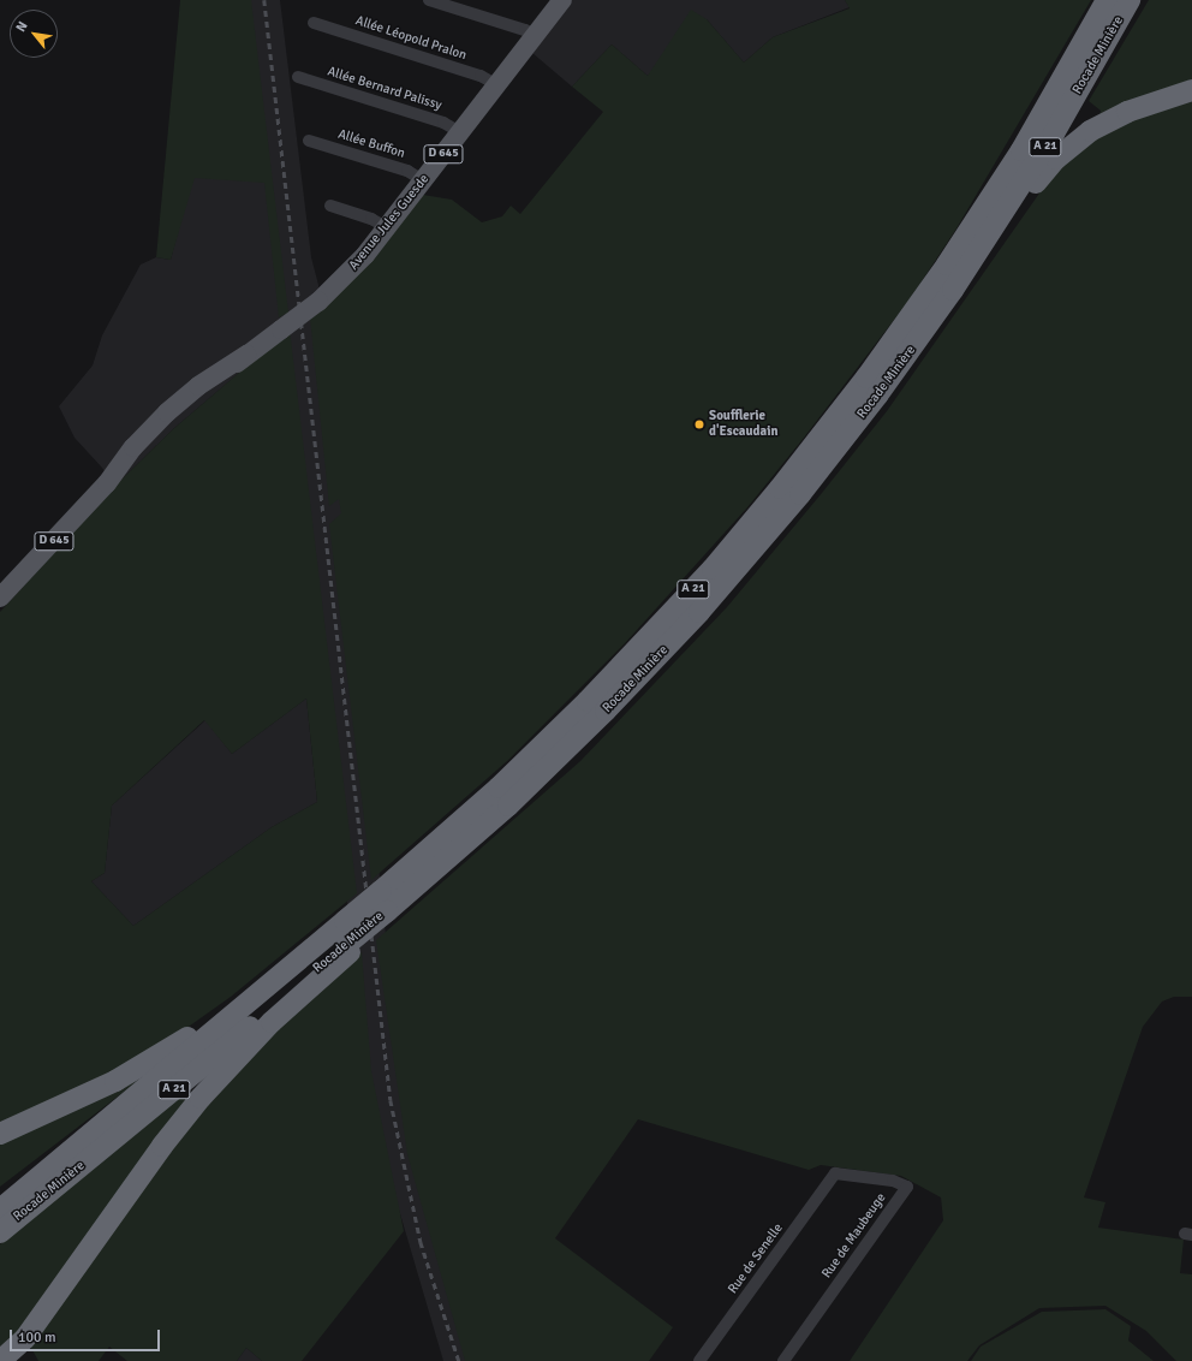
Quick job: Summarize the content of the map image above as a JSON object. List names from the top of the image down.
{
  "streets": {
    "highway": ["Rocade Minière", "A 21"],
    "main road": ["D 645", "Avenue Jules Guesde"],
    "street": [
      "Allée Léopold Pralon",
      "Allée Bernard Palissy",
      "Allée Buffon",
      "Rue de Maubeuge",
      "Rue de Senelle"
    ]
  },
  "crossings": [
    ["Allée Léopold Pralon", "Avenue Jules Guesde"],
    ["Allée Bernard Palissy", "Avenue Jules Guesde"],
    ["Allée Buffon", "Avenue Jules Guesde"],
    ["Rue de Maubeuge", "Rue de Senelle"]
  ],
  "places": ["Soufflerie d'Escaudain"],
  "scale_bar": "100 m",
  "north": "top left"
}
